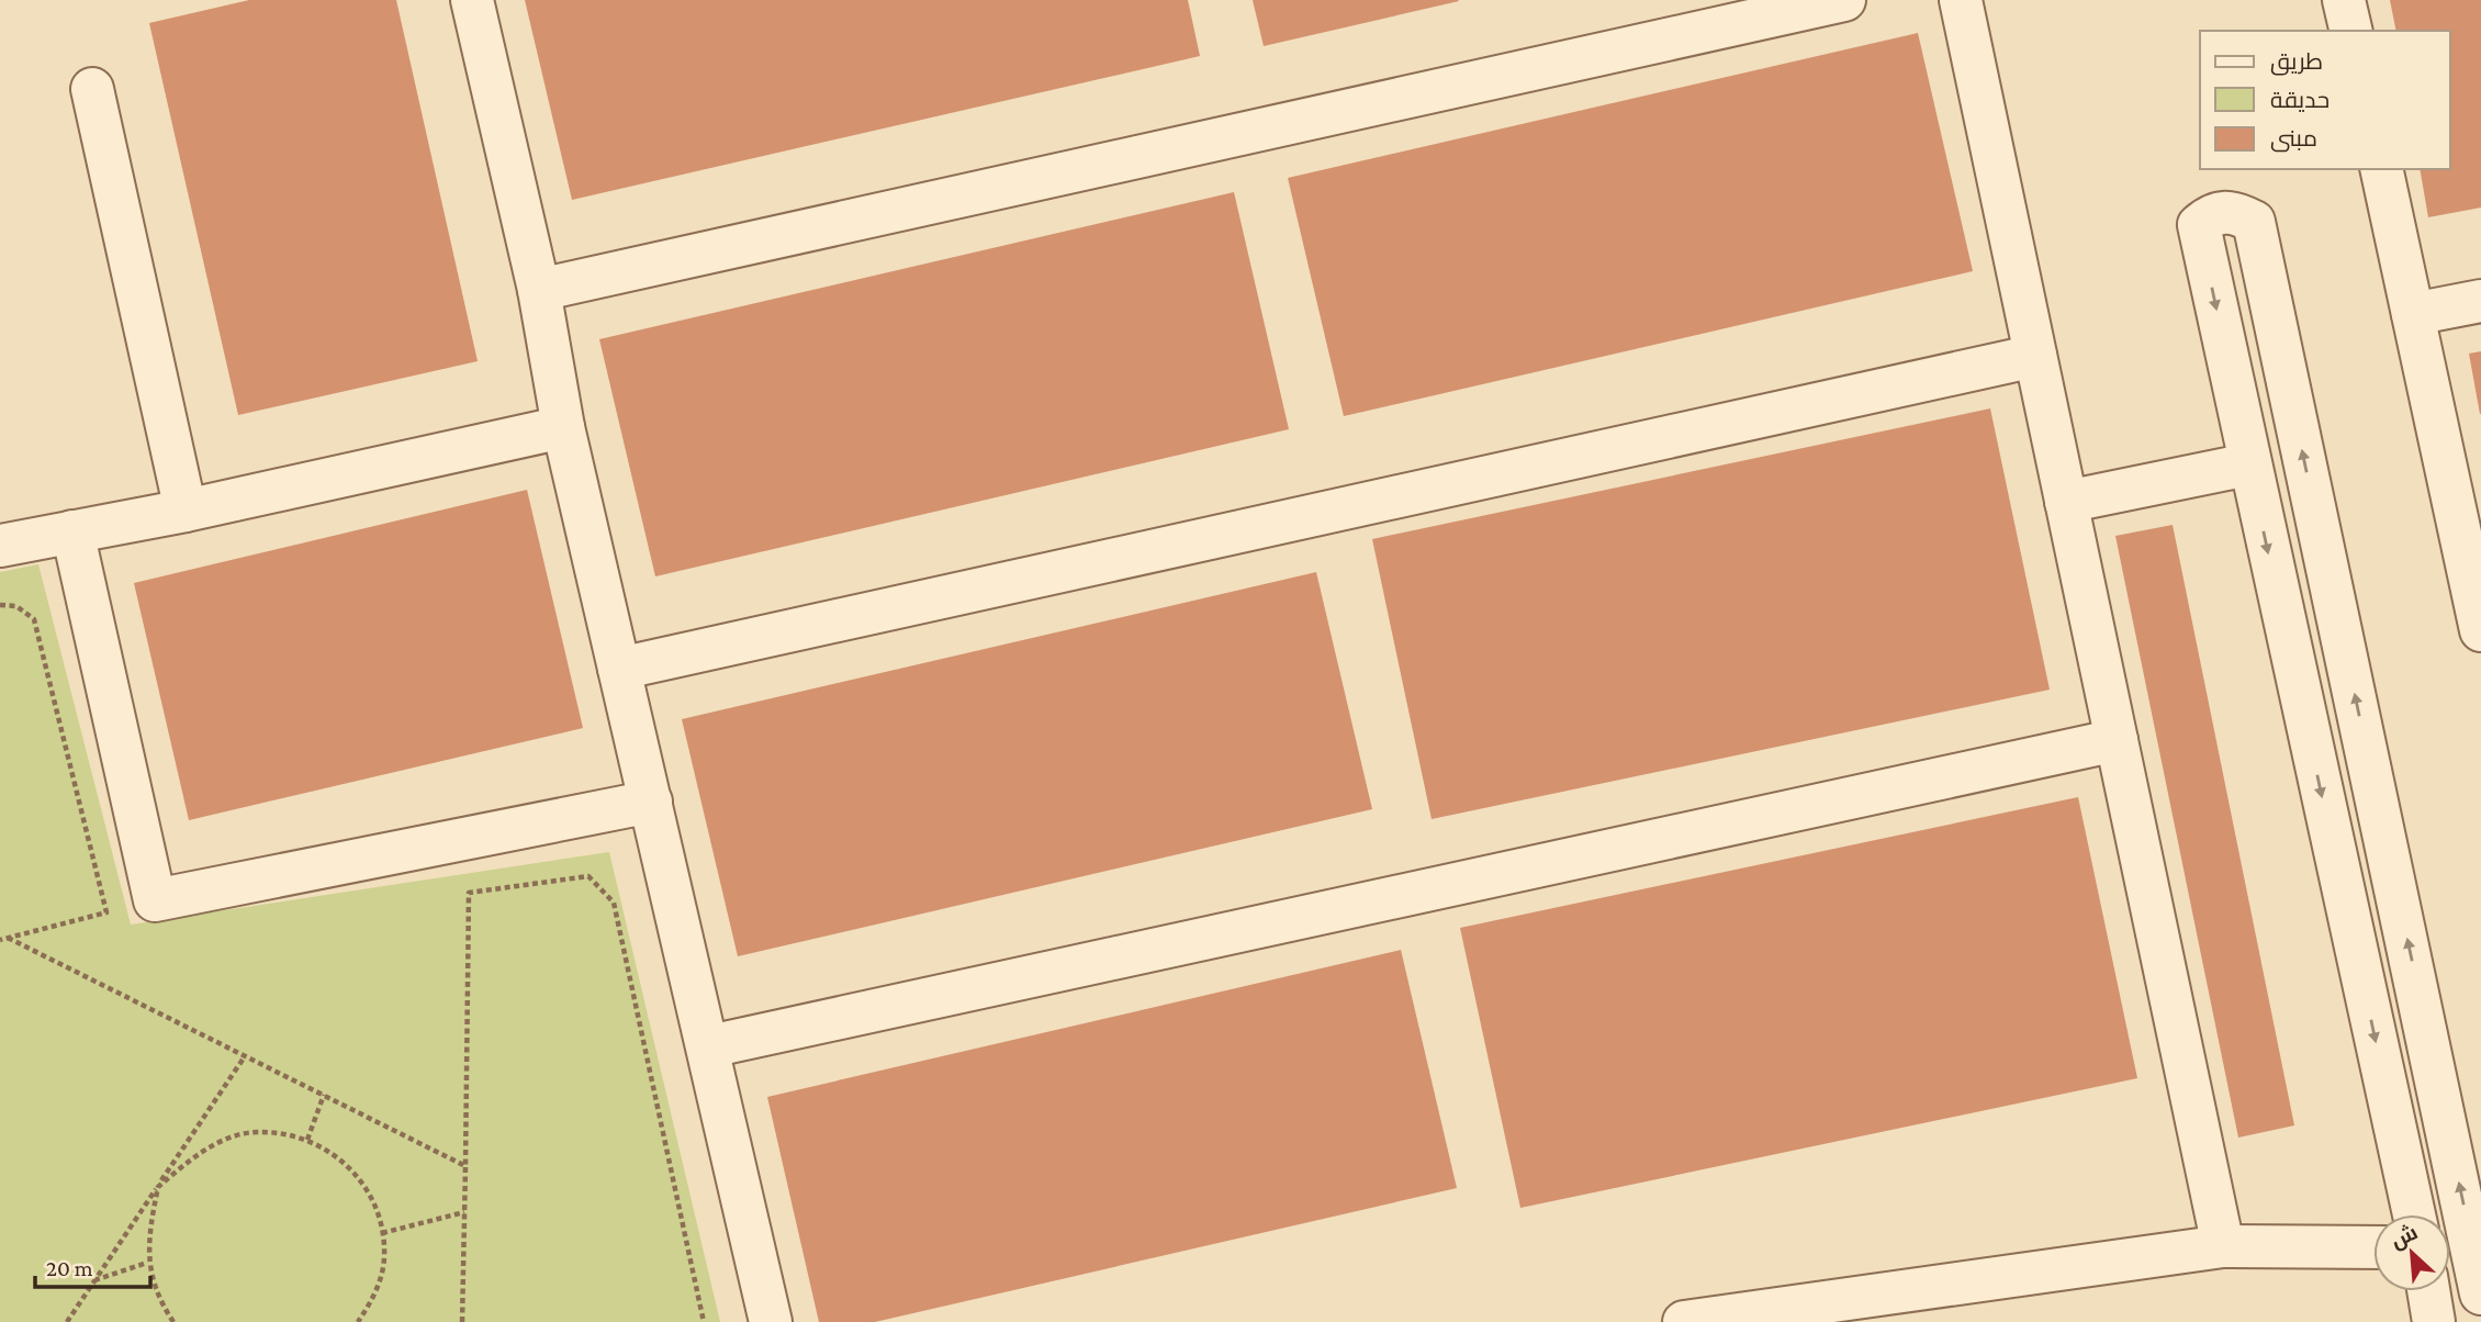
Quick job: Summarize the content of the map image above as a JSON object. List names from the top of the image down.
{
  "legend": ["طريق", "حديقة", "مبنى"],
  "scale_bar": "20 m",
  "north": "top left"
}
